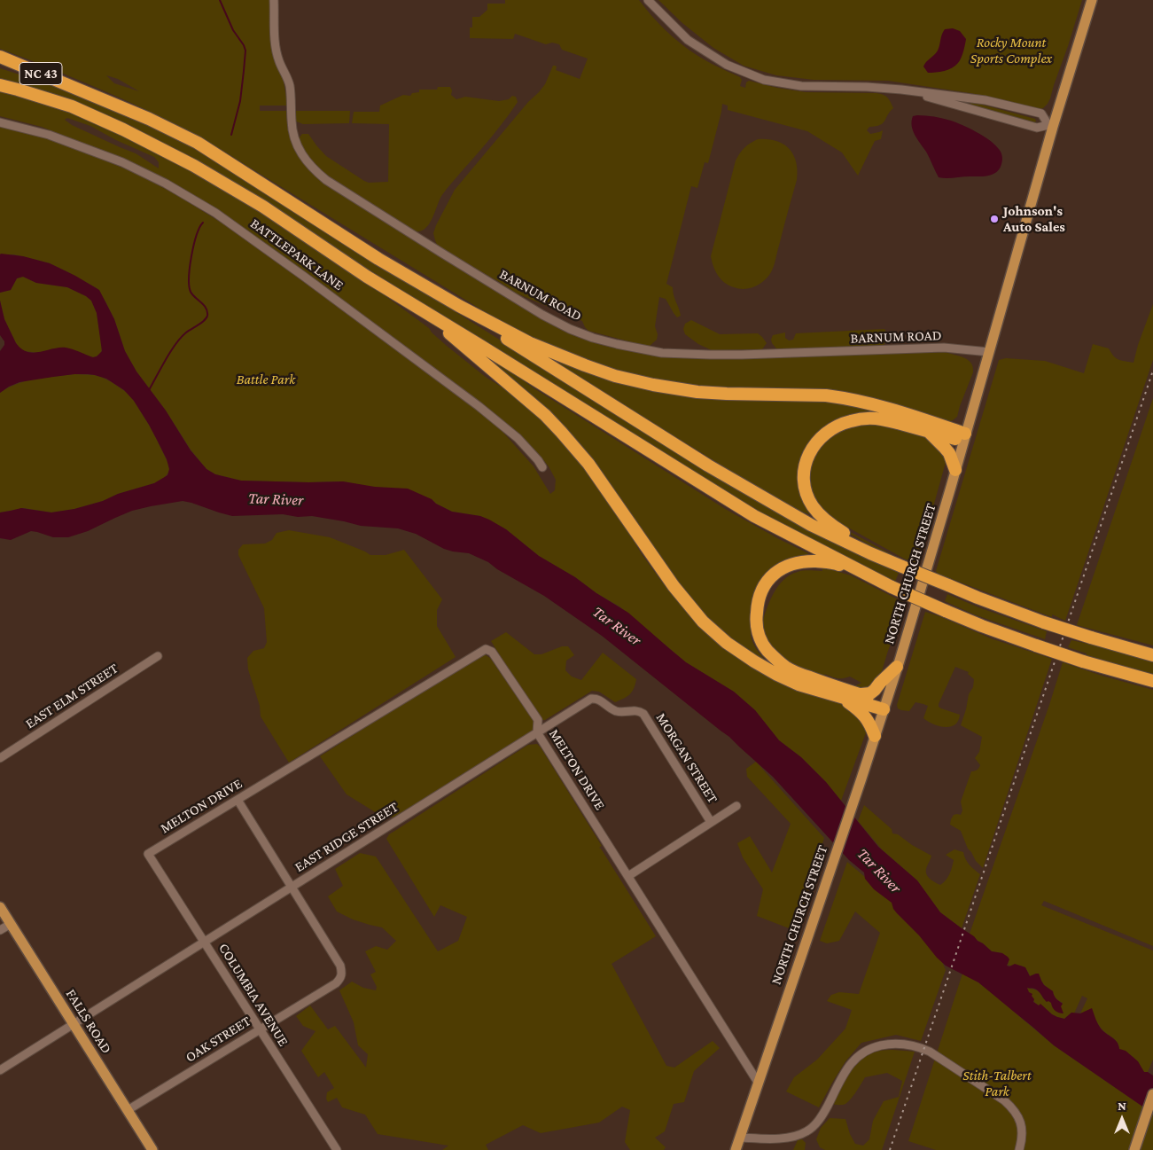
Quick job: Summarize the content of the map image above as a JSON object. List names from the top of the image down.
{
  "streets": {
    "highway": ["NC 43"],
    "main road": ["NORTH CHURCH STREET", "FALLS ROAD"],
    "street": [
      "BATTLEPARK LANE",
      "BARNUM ROAD",
      "EAST ELM STREET",
      "MORGAN STREET",
      "MELTON DRIVE",
      "EAST RIDGE STREET",
      "COLUMBIA AVENUE",
      "OAK STREET"
    ]
  },
  "crossings": [
    ["BARNUM ROAD", "NORTH CHURCH STREET"],
    ["NORTH CHURCH STREET", "MELTON DRIVE"],
    ["MORGAN STREET", "EAST RIDGE STREET"],
    ["MELTON DRIVE", "EAST RIDGE STREET"],
    ["MELTON DRIVE", "COLUMBIA AVENUE"],
    ["EAST RIDGE STREET", "COLUMBIA AVENUE"],
    ["EAST RIDGE STREET", "FALLS ROAD"],
    ["EAST RIDGE STREET", "OAK STREET"],
    ["COLUMBIA AVENUE", "OAK STREET"],
    ["FALLS ROAD", "OAK STREET"]
  ],
  "water": ["Tar River"],
  "parks": ["Rocky Mount Sports Complex", "Battle Park", "Stith-Talbert Park"],
  "places": ["Johnson's Auto Sales"],
  "north": "top"
}
